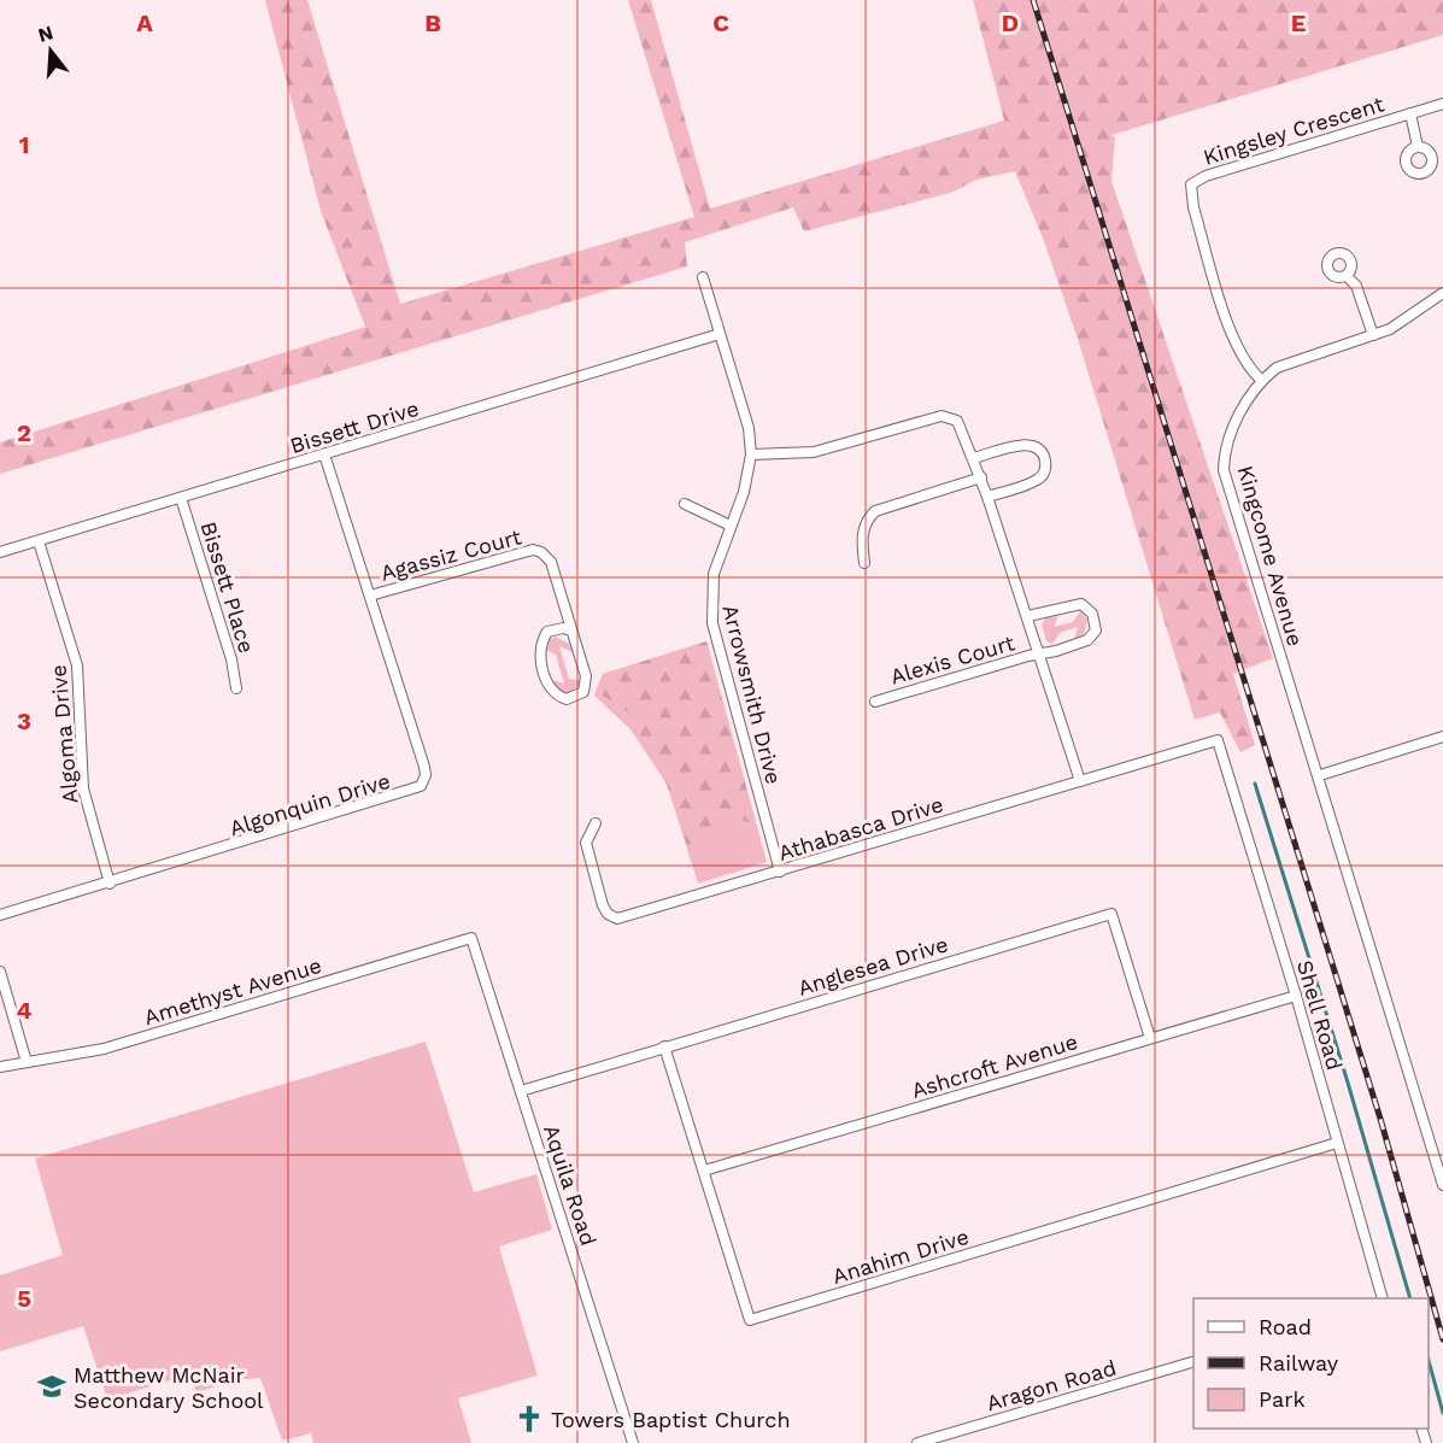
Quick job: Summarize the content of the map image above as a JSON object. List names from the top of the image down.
{
  "streets": {
    "street": [
      "Kingsley Crescent",
      "Bissett Drive",
      "Agassiz Court",
      "Kingcome Avenue",
      "Bissett Place",
      "Alexis Court",
      "Arrowsmith Drive",
      "Algoma Drive",
      "Algonquin Drive",
      "Athabasca Drive",
      "Anglesea Drive",
      "Amethyst Avenue",
      "Shell Road",
      "Ashcroft Avenue",
      "Aquila Road",
      "Anahim Drive",
      "Aragon Road"
    ]
  },
  "crossings": [
    ["Kingsley Crescent", "Kingcome Avenue"],
    ["Bissett Drive", "Bissett Place"],
    ["Bissett Drive", "Arrowsmith Drive"],
    ["Bissett Drive", "Algoma Drive"],
    ["Bissett Drive", "Algonquin Drive"],
    ["Agassiz Court", "Algonquin Drive"],
    ["Arrowsmith Drive", "Athabasca Drive"],
    ["Algoma Drive", "Algonquin Drive"],
    ["Athabasca Drive", "Shell Road"],
    ["Anglesea Drive", "Ashcroft Avenue"],
    ["Anglesea Drive", "Aquila Road"],
    ["Anglesea Drive", "Anahim Drive"],
    ["Amethyst Avenue", "Aquila Road"],
    ["Shell Road", "Ashcroft Avenue"],
    ["Shell Road", "Anahim Drive"],
    ["Ashcroft Avenue", "Anahim Drive"]
  ],
  "places": {
    "school or university": ["Matthew McNair Secondary School"],
    "church": ["Towers Baptist Church"]
  },
  "legend": ["Road", "Railway", "Park"],
  "north": "top",
  "grid": {
    "columns": [
      "A",
      "B",
      "C",
      "D",
      "E"
    ],
    "rows": [
      "1",
      "2",
      "3",
      "4",
      "5"
    ]
  }
}
